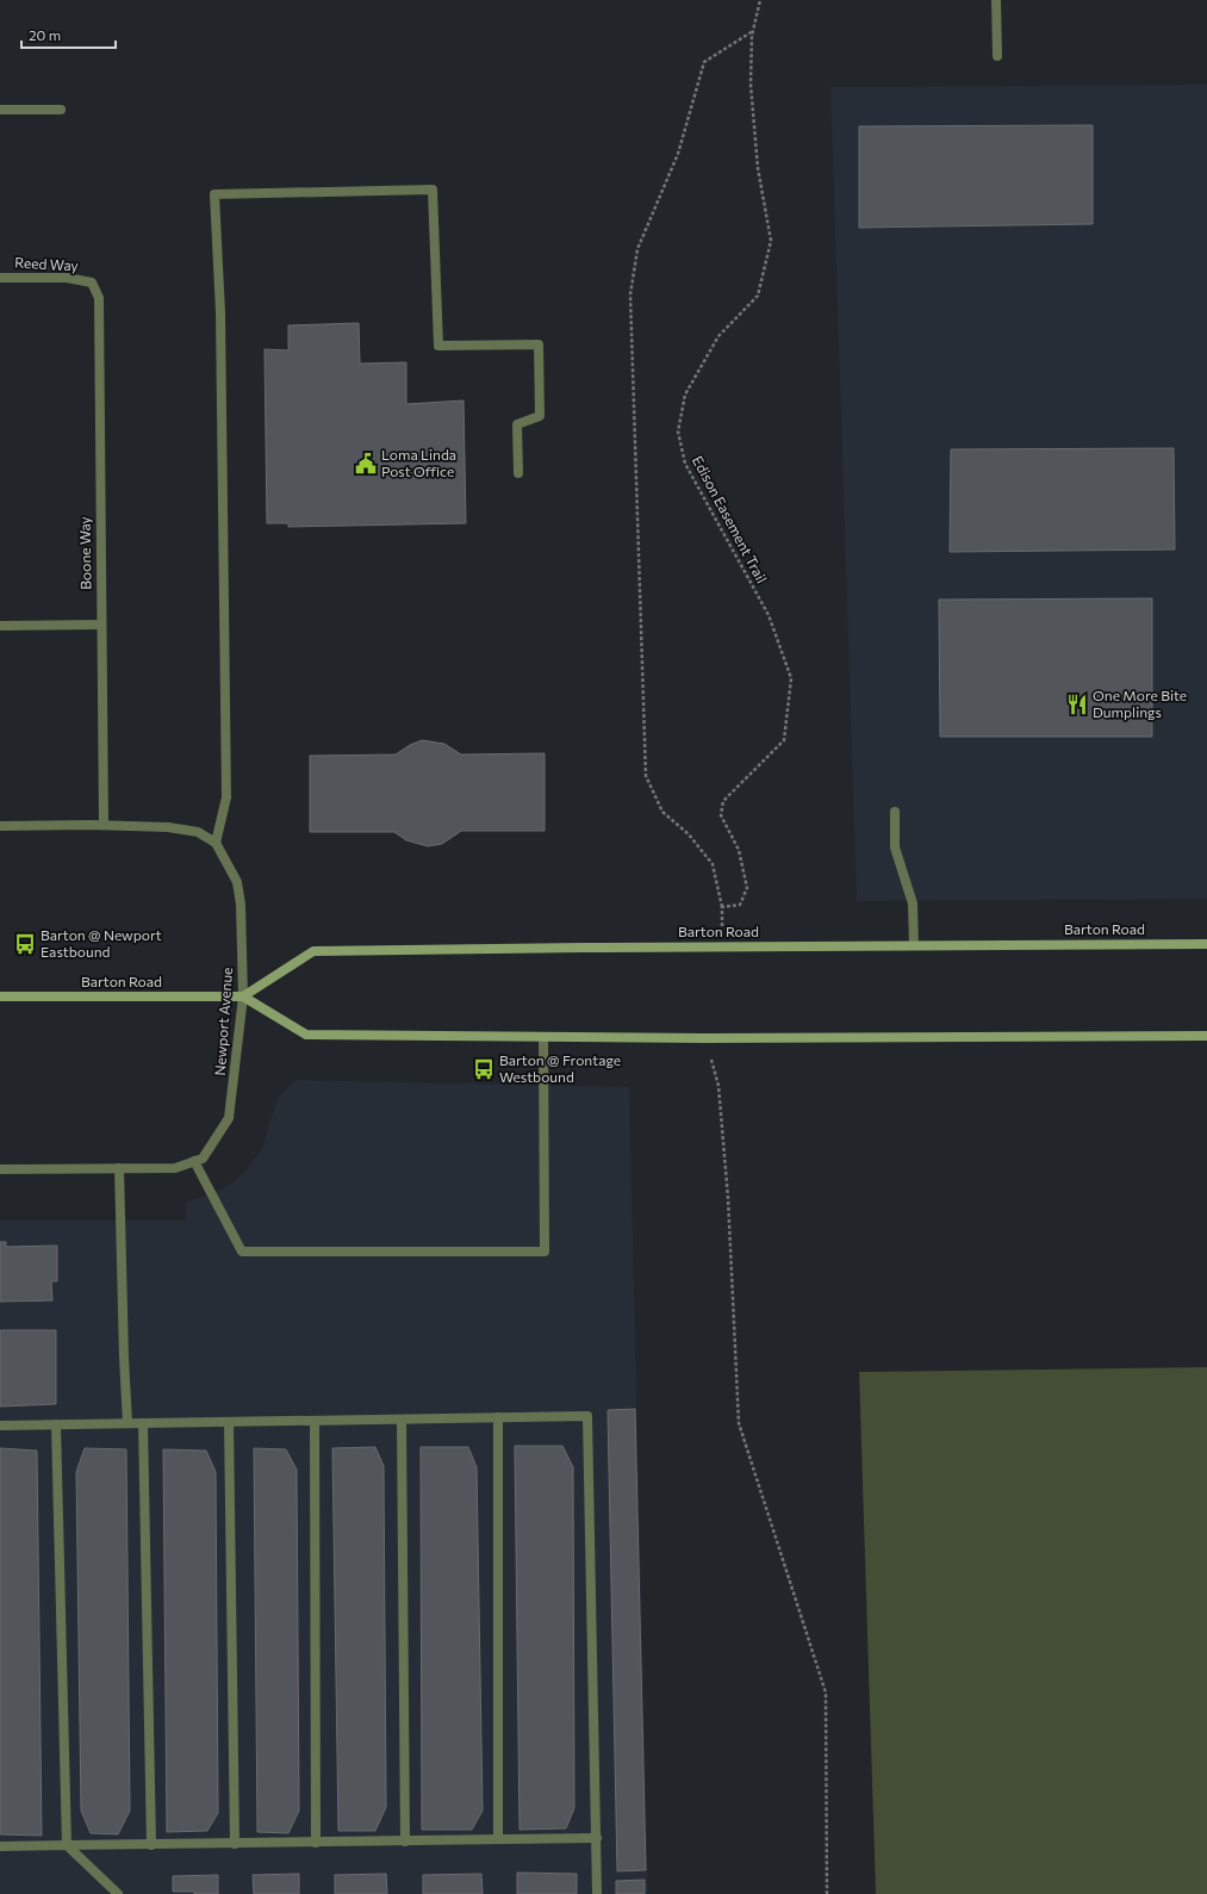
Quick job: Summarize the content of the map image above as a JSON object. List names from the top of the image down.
{
  "streets": {
    "main road": ["Barton Road"],
    "street": ["Reed Way", "Boone Way", "Newport Avenue"],
    "path": ["Edison Easement Trail"]
  },
  "crossings": [
    ["Reed Way", "Boone Way"],
    ["Barton Road", "Newport Avenue"]
  ],
  "places": {
    "public building": ["Loma Linda Post Office"],
    "restaurant": ["One More Bite Dumplings"],
    "bus stop": ["Barton @ Newport Eastbound", "Barton @ Frontage Westbound"]
  },
  "scale_bar": "20 m"
}
